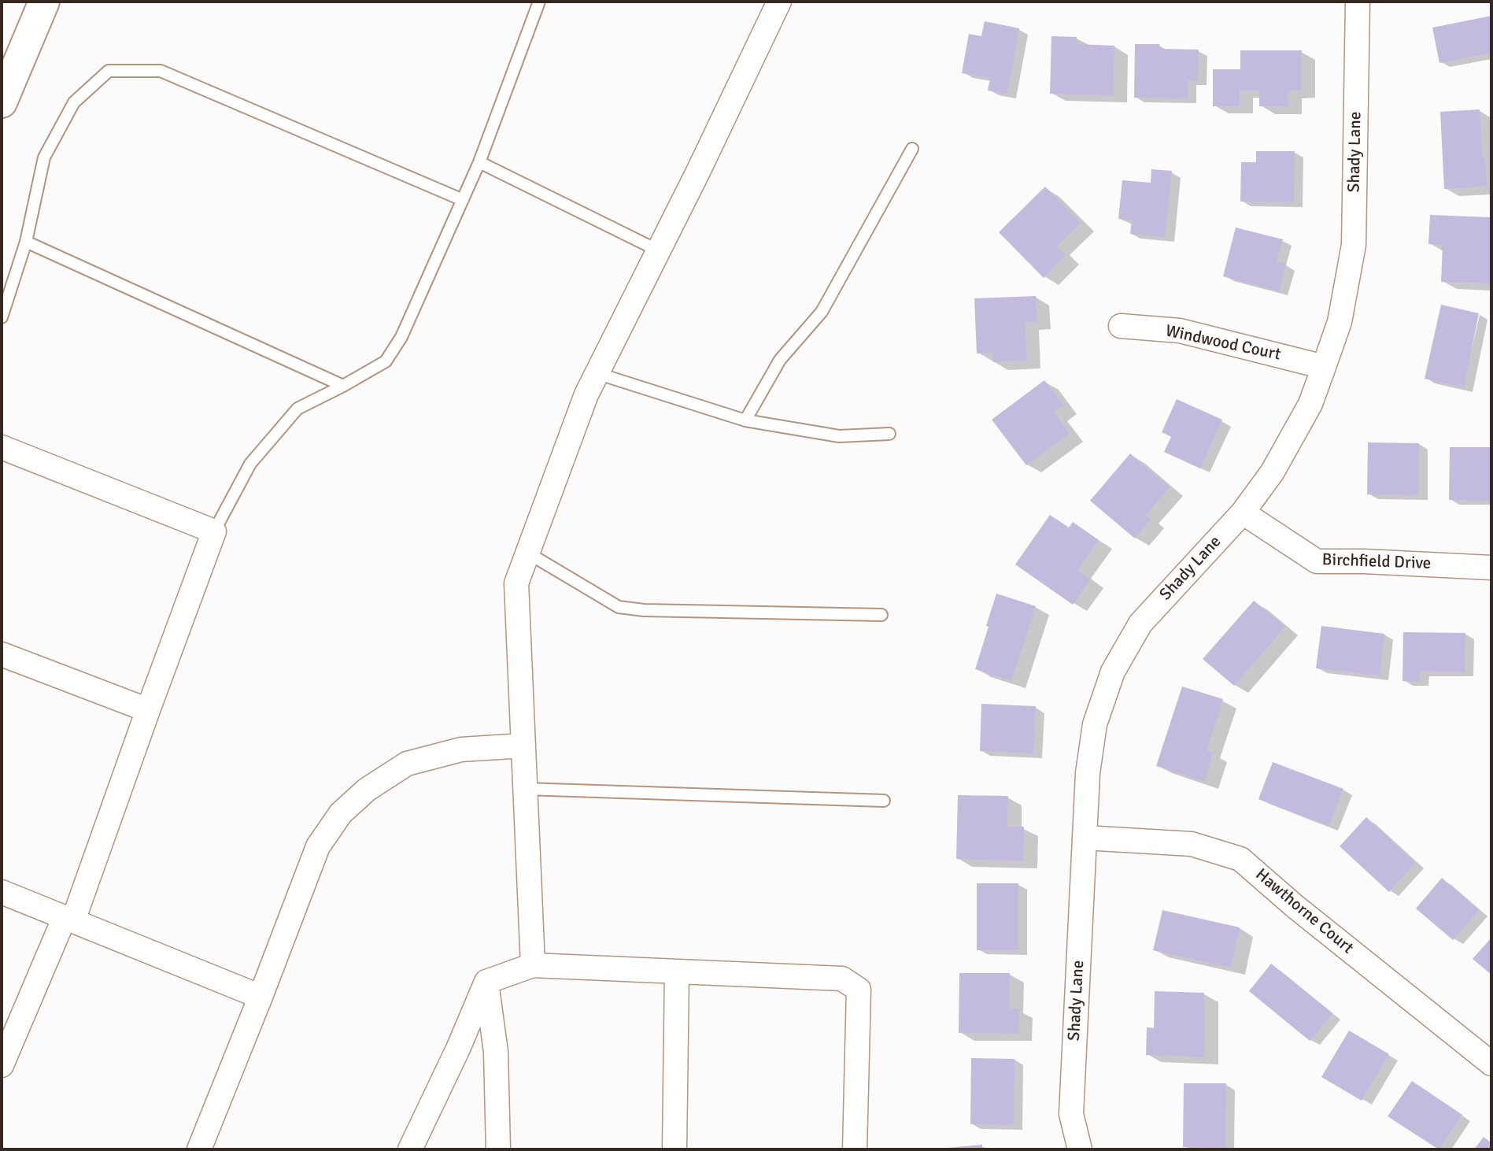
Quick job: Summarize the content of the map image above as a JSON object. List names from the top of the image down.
{
  "streets": {
    "street": [
      "Shady Lane",
      "Windwood Court",
      "Birchfield Drive",
      "Hawthorne Court"
    ]
  },
  "crossings": [
    ["Shady Lane", "Windwood Court"],
    ["Shady Lane", "Birchfield Drive"],
    ["Shady Lane", "Hawthorne Court"]
  ]
}
